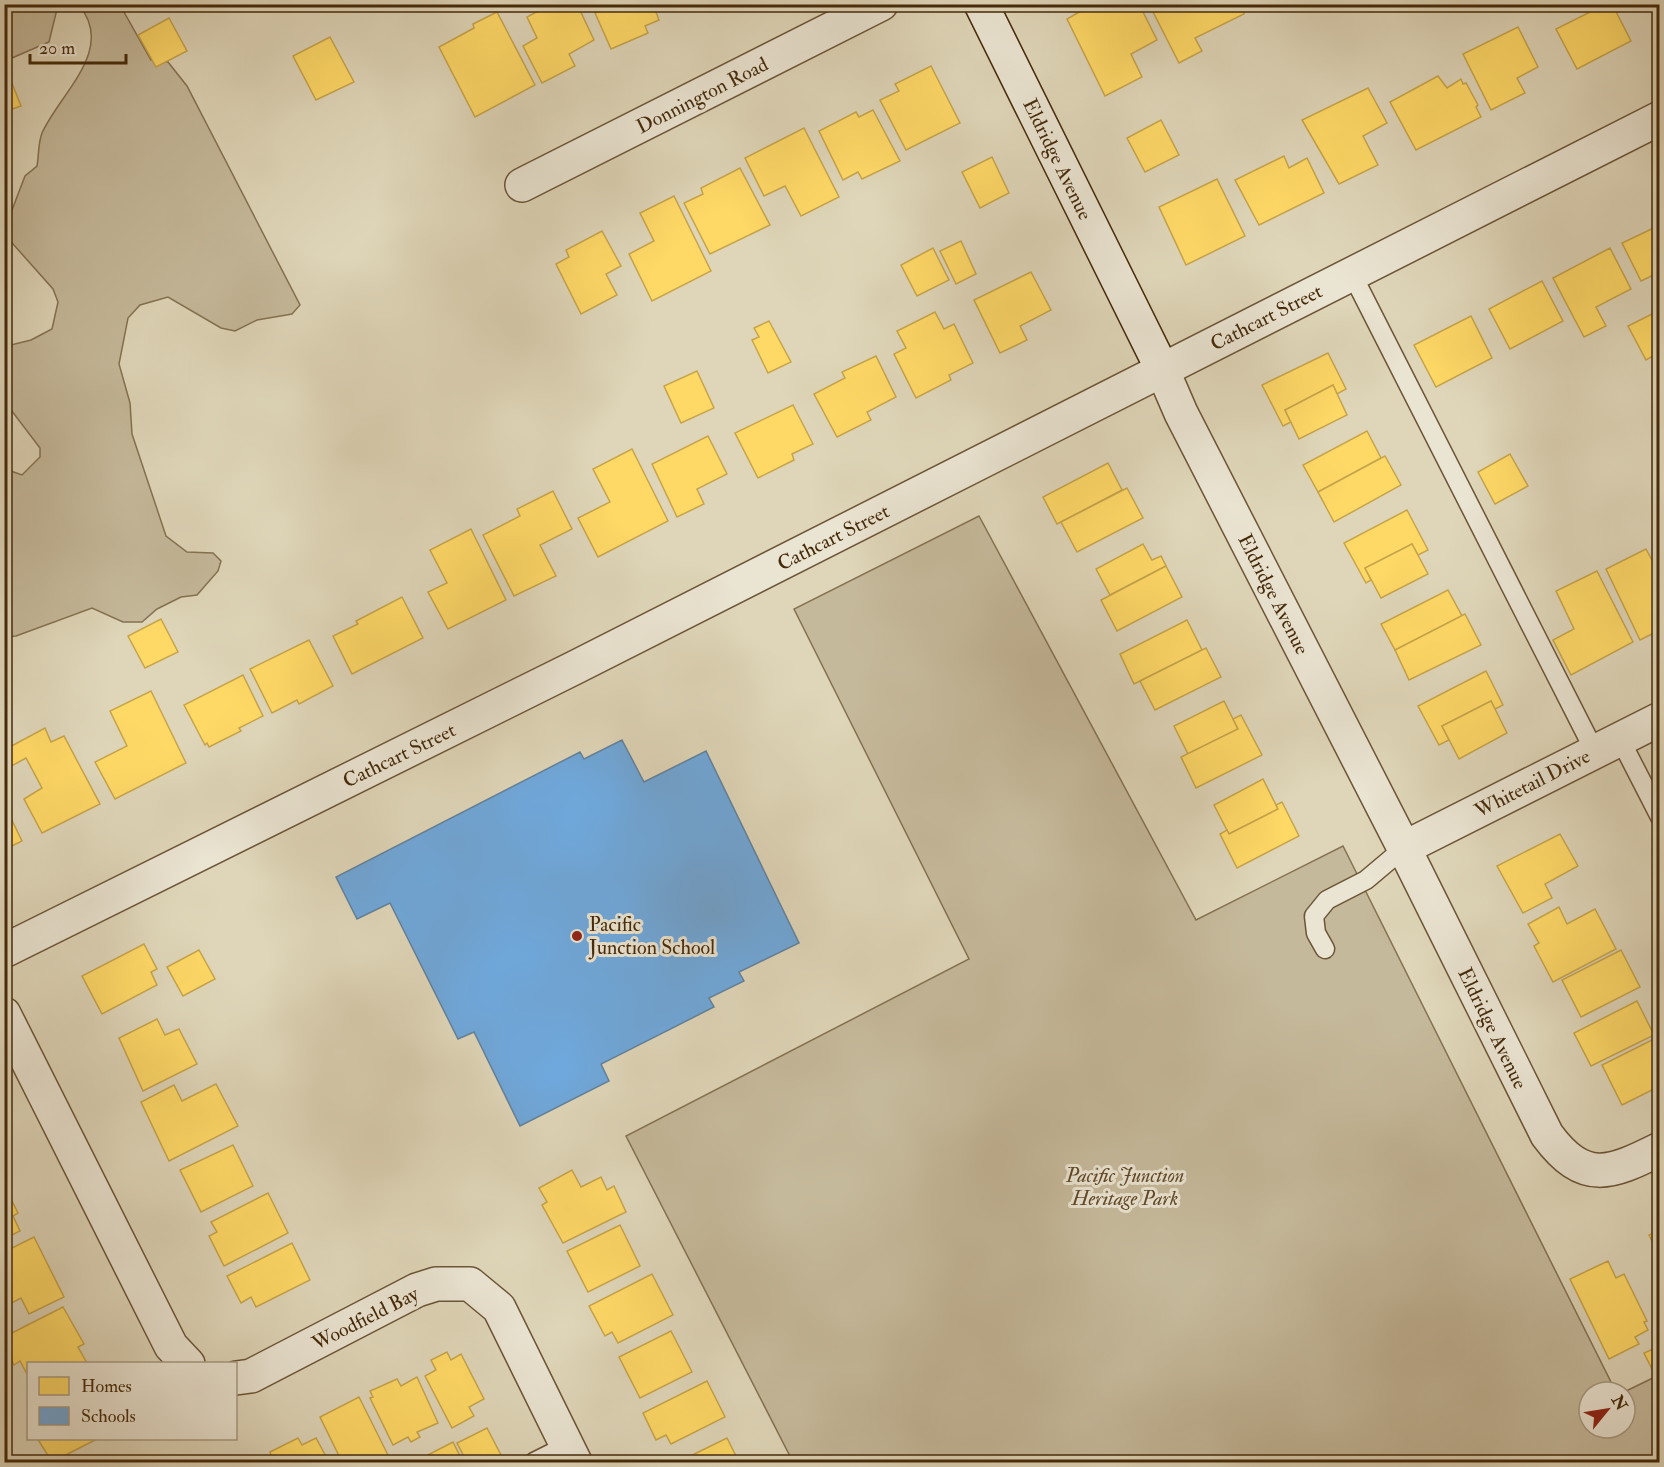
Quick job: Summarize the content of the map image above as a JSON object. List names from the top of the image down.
{
  "streets": {
    "street": [
      "Donnington Road",
      "Eldridge Avenue",
      "Cathcart Street",
      "Whitetail Drive",
      "Woodfield Bay"
    ]
  },
  "crossings": [
    ["Eldridge Avenue", "Cathcart Street"],
    ["Eldridge Avenue", "Whitetail Drive"]
  ],
  "parks": ["Pacific Junction Heritage Park"],
  "places": ["Pacific Junction School"],
  "legend": ["Homes", "Schools"],
  "scale_bar": "20 m",
  "north": "top right"
}
